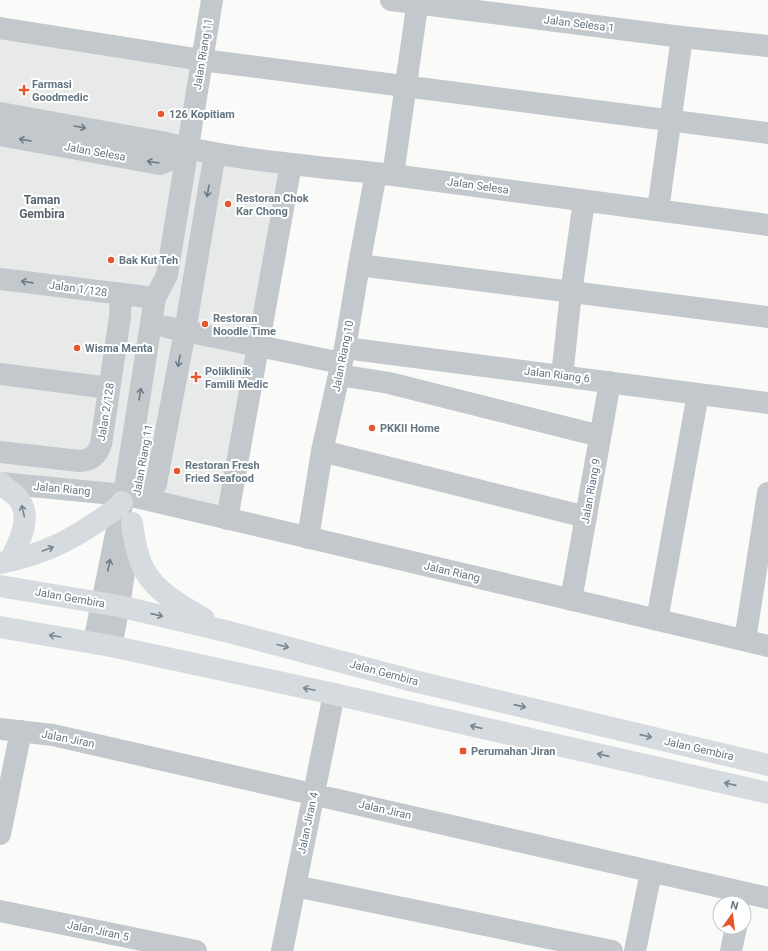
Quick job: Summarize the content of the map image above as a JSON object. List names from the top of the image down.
{
  "streets": {
    "main road": ["Jalan Gembira"],
    "street": [
      "Jalan Selesa 1",
      "Jalan Riang 11",
      "Jalan Selesa",
      "Jalan 1/128",
      "Jalan Riang 10",
      "Jalan Riang 6",
      "Jalan 2/128",
      "Jalan Riang",
      "Jalan Riang 9",
      "Jalan Jiran",
      "Jalan Jiran 4",
      "Jalan Jiran 5"
    ]
  },
  "crossings": [
    ["Jalan Selesa 1", "Jalan Riang 10"],
    ["Jalan Riang 11", "Jalan Selesa"],
    ["Jalan Riang 11", "Jalan 1/128"],
    ["Jalan Riang 11", "Jalan Riang"],
    ["Jalan Riang 11", "Jalan Gembira"],
    ["Jalan Selesa", "Jalan Riang 10"],
    ["Jalan 1/128", "Jalan 2/128"],
    ["Jalan Riang 10", "Jalan Riang 6"],
    ["Jalan Riang 10", "Jalan Riang"],
    ["Jalan Riang 6", "Jalan Riang 9"],
    ["Jalan Riang", "Jalan Riang 9"],
    ["Jalan Jiran", "Jalan Jiran 4"]
  ],
  "districts": ["Taman Gembira"],
  "places": {
    "health": ["Farmasi Goodmedic", "Poliklinik Famili Medic"],
    "other": [
      "126 Kopitiam",
      "Restoran Chok Kar Chong",
      "Bak Kut Teh",
      "Restoran Noodle Time",
      "Wisma Menta",
      "PKKII Home",
      "Restoran Fresh Fried Seafood"
    ],
    "transit": ["Perumahan Jiran"]
  },
  "north": "top"
}
